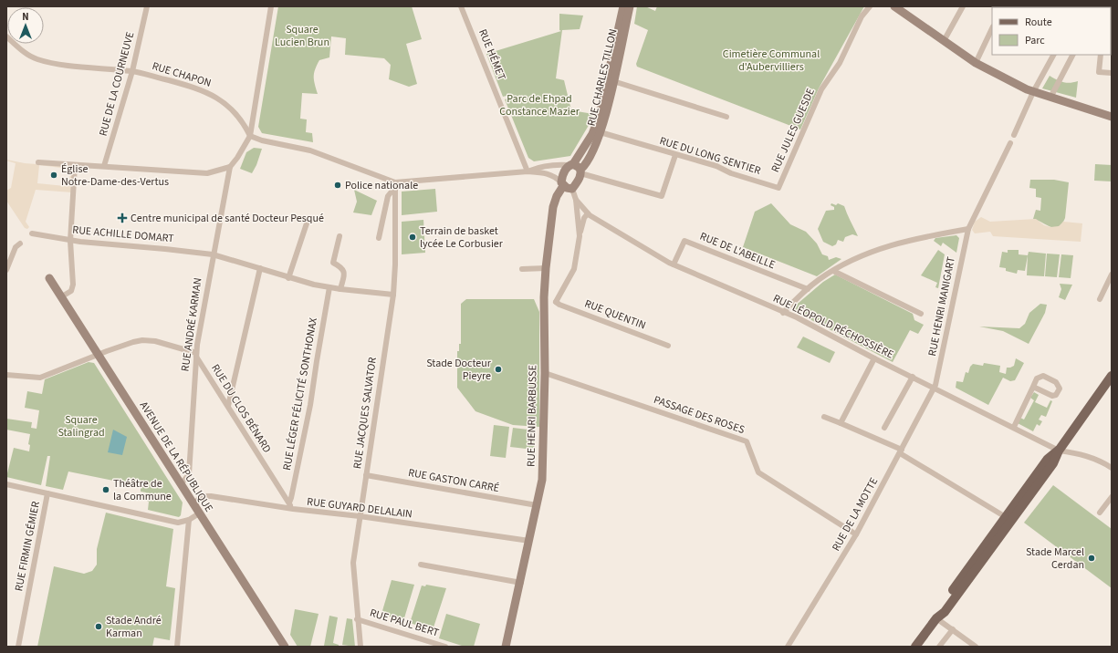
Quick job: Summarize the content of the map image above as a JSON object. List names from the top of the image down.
{
  "streets": {
    "street": [
      "RUE HÉMET",
      "RUE CHAPON",
      "RUE CHARLES TILLON",
      "RUE DE LA COURNEUVE",
      "RUE JULES GUESDE",
      "RUE DU LONG SENTIER",
      "RUE ACHILLE DOMART",
      "RUE DE L'ABEILLE",
      "RUE HENRI MANIGART",
      "RUE QUENTIN",
      "RUE ANDRÉ KARMAN",
      "RUE LÉOPOLD RÉCHOSSIÈRE",
      "RUE LÉGER FÉLICITÉ SONTHONAX",
      "RUE DU CLOS BÉNARD",
      "RUE JACQUES SALVATOR",
      "PASSAGE DES ROSES",
      "RUE HENRI BARBUSSE",
      "AVENUE DE LA RÉPUBLIQUE",
      "RUE GASTON CARRÉ",
      "RUE GUYARD DELALAIN",
      "RUE DE LA MOTTE",
      "RUE FIRMIN GÉMIER",
      "RUE PAUL BERT"
    ]
  },
  "crossings": [
    ["RUE CHAPON", "RUE DE LA COURNEUVE"],
    ["RUE CHARLES TILLON", "RUE DU LONG SENTIER"],
    ["RUE CHARLES TILLON", "RUE LÉOPOLD RÉCHOSSIÈRE"],
    ["RUE CHARLES TILLON", "RUE HENRI BARBUSSE"],
    ["RUE JULES GUESDE", "RUE DU LONG SENTIER"],
    ["RUE ACHILLE DOMART", "RUE ANDRÉ KARMAN"],
    ["RUE ACHILLE DOMART", "RUE LÉGER FÉLICITÉ SONTHONAX"],
    ["RUE ACHILLE DOMART", "RUE JACQUES SALVATOR"],
    ["RUE DE L'ABEILLE", "RUE LÉOPOLD RÉCHOSSIÈRE"],
    ["RUE HENRI MANIGART", "RUE LÉOPOLD RÉCHOSSIÈRE"],
    ["RUE HENRI MANIGART", "RUE DE LA MOTTE"],
    ["RUE ANDRÉ KARMAN", "RUE DU CLOS BÉNARD"],
    ["RUE ANDRÉ KARMAN", "AVENUE DE LA RÉPUBLIQUE"],
    ["RUE LÉOPOLD RÉCHOSSIÈRE", "RUE DE LA MOTTE"],
    ["RUE LÉGER FÉLICITÉ SONTHONAX", "RUE DU CLOS BÉNARD"],
    ["RUE DU CLOS BÉNARD", "RUE GUYARD DELALAIN"],
    ["RUE JACQUES SALVATOR", "RUE GASTON CARRÉ"],
    ["RUE JACQUES SALVATOR", "RUE GUYARD DELALAIN"],
    ["RUE JACQUES SALVATOR", "RUE PAUL BERT"],
    ["PASSAGE DES ROSES", "RUE HENRI BARBUSSE"],
    ["PASSAGE DES ROSES", "RUE DE LA MOTTE"],
    ["RUE HENRI BARBUSSE", "RUE GASTON CARRÉ"],
    ["RUE HENRI BARBUSSE", "RUE GUYARD DELALAIN"],
    ["AVENUE DE LA RÉPUBLIQUE", "RUE GUYARD DELALAIN"]
  ],
  "parks": [
    "Square Lucien Brun",
    "Cimetière Communal d'Aubervilliers",
    "Parc de Ehpad Constance Mazier",
    "Square Stalingrad"
  ],
  "places": {
    "other": [
      "Église Notre-Dame-des-Vertus",
      "Police nationale",
      "Terrain de basket lycée Le Corbusier",
      "Stade Docteur Pieyre",
      "Théâtre de la Commune",
      "Stade Marcel Cerdan",
      "Stade André Karman"
    ],
    "health": ["Centre municipal de santé Docteur Pesqué"]
  },
  "legend": ["Route", "Parc"],
  "north": "top"
}
